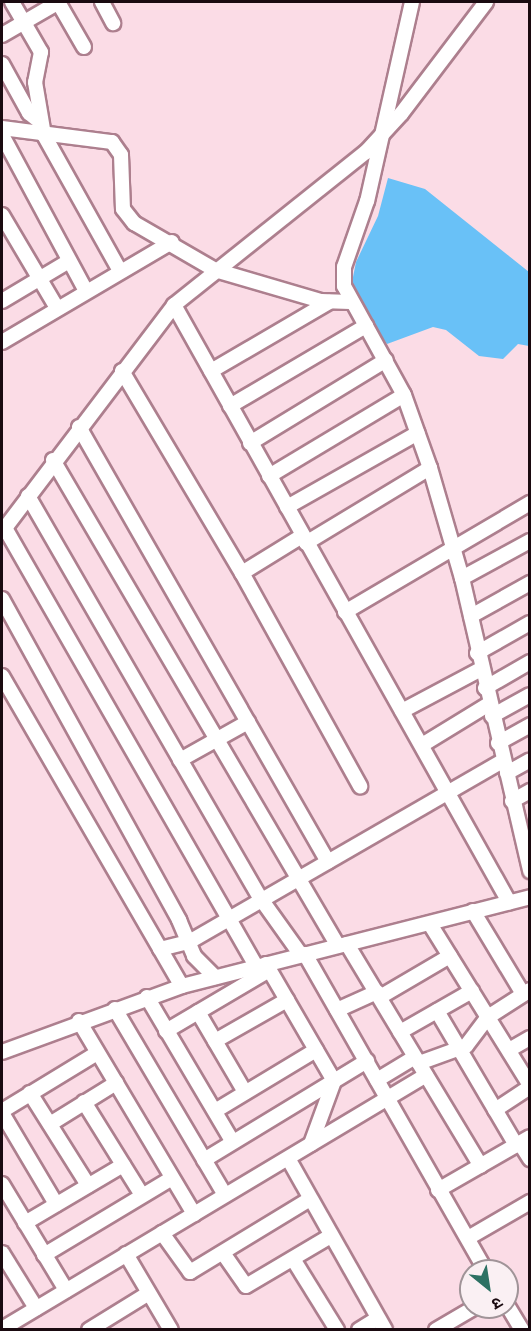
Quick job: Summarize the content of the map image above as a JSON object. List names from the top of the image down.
{
  "north": "bottom right"
}
